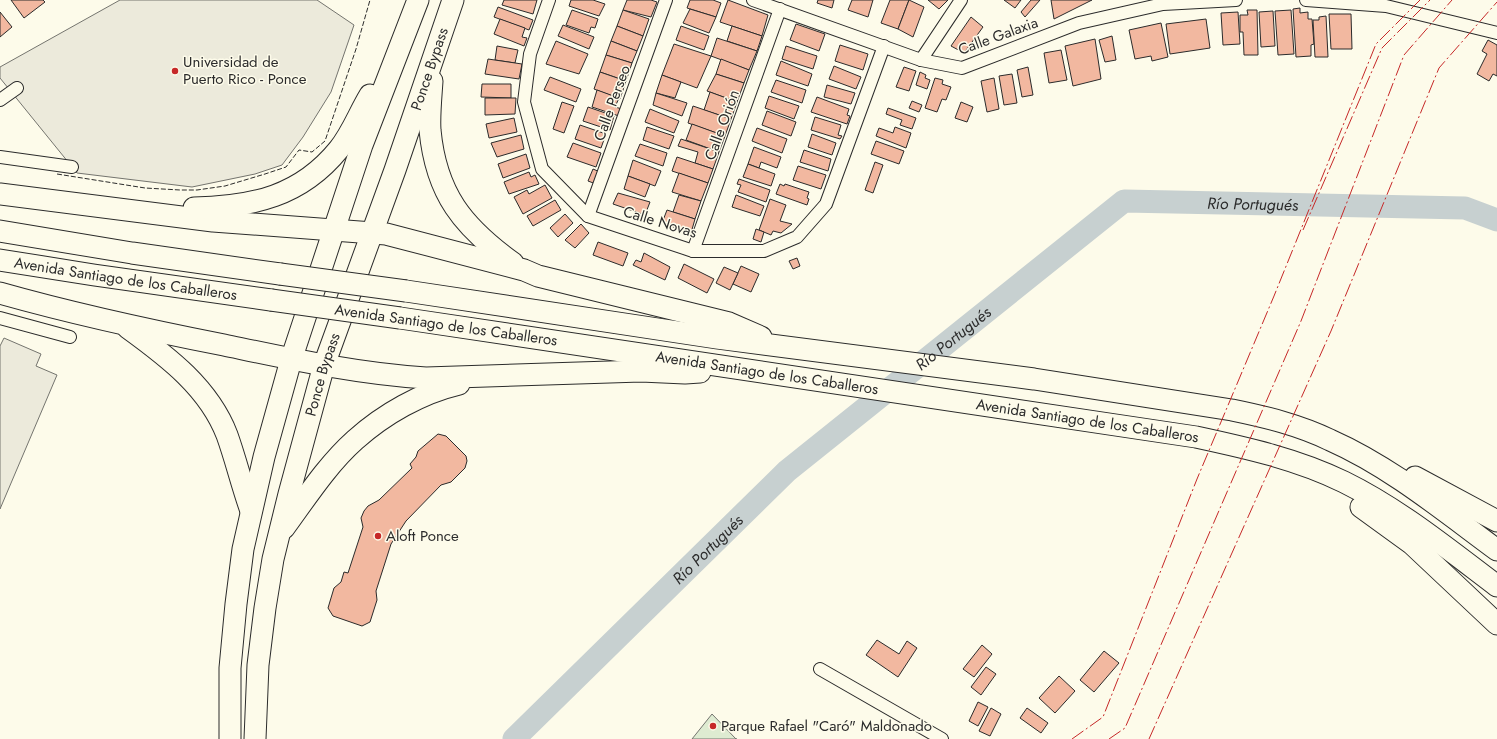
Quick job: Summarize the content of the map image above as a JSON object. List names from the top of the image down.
{
  "streets": {
    "highway": ["Ponce Bypass", "Avenida Santiago de los Caballeros"],
    "street": [
      "Calle Galaxia",
      "Calle Perseo",
      "Calle Orión",
      "Calle Novas"
    ]
  },
  "crossings": [
    ["Calle Galaxia", "Calle Orión"],
    ["Calle Galaxia", "Calle Novas"],
    ["Calle Perseo", "Calle Novas"],
    ["Calle Orión", "Calle Novas"]
  ],
  "water": ["Río Portugués"],
  "places": ["Universidad de Puerto Rico - Ponce", "Aloft Ponce", "Parque Rafael \"Caró\" Maldonado"]
}
